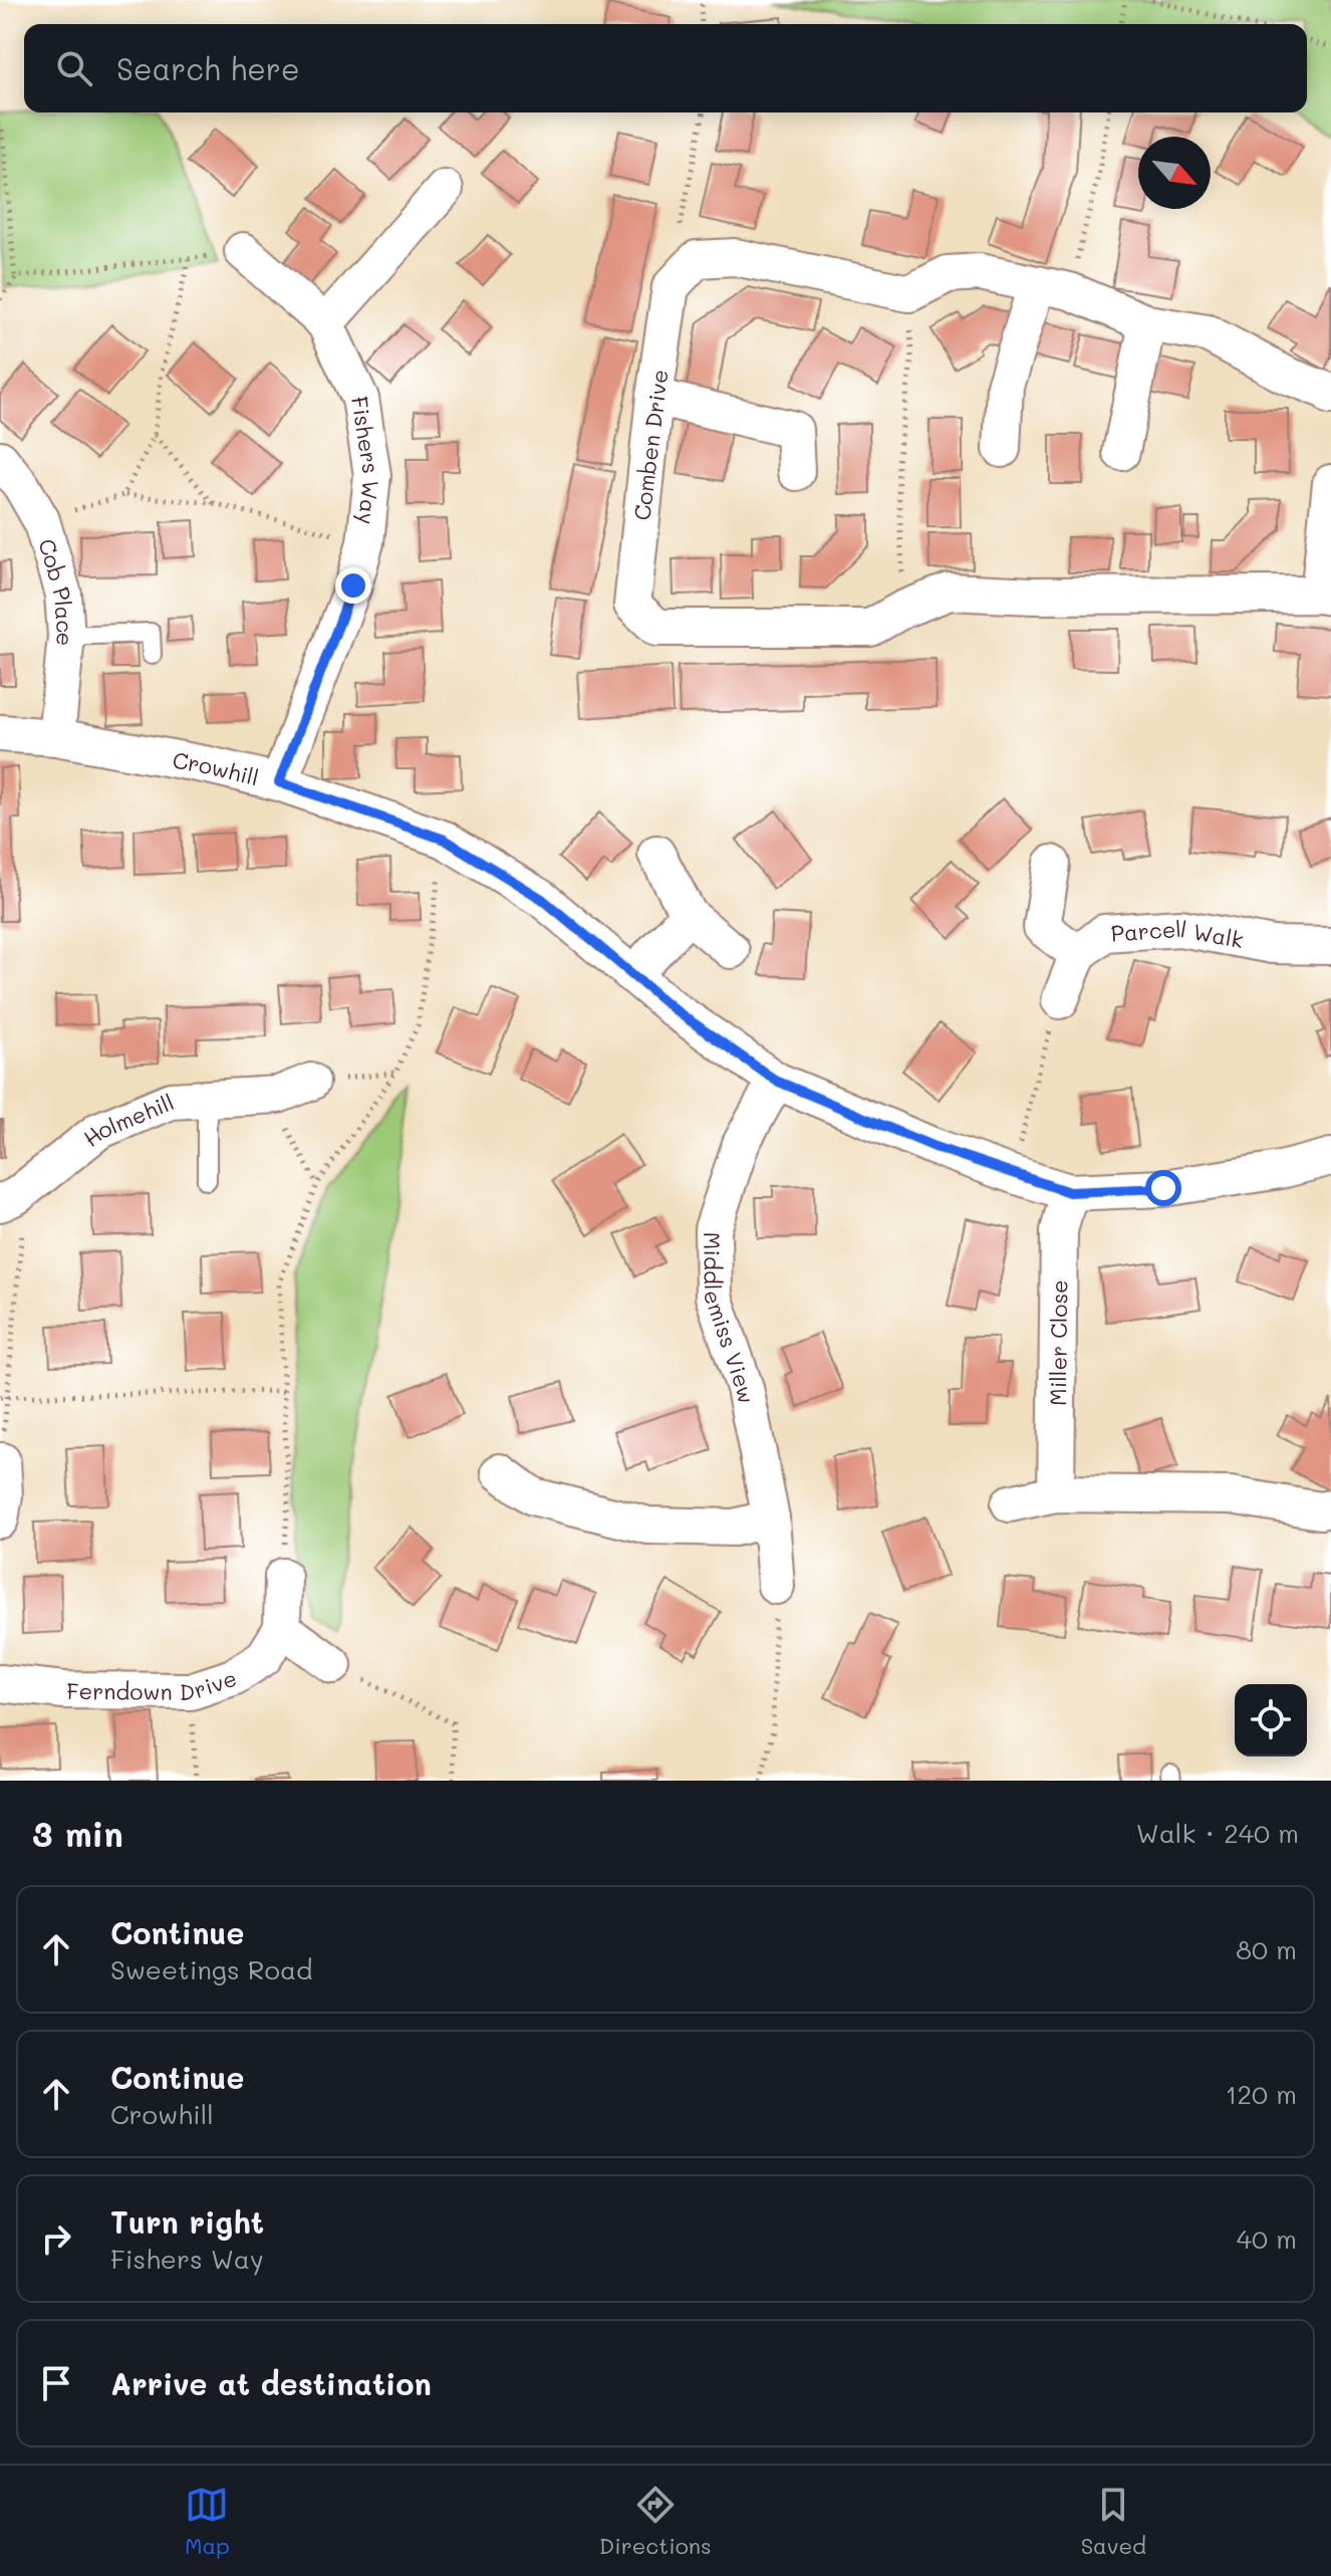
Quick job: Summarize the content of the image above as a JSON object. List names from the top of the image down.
{
  "streets": {
    "street": [
      "Comben Drive",
      "Fishers Way",
      "Cob Place",
      "Crowhill",
      "Parcell Walk",
      "Holmehill",
      "Middlemiss View",
      "Miller Close",
      "Ferndown Drive"
    ]
  },
  "crossings": [
    ["Fishers Way", "Crowhill"],
    ["Cob Place", "Crowhill"],
    ["Crowhill", "Middlemiss View"],
    ["Crowhill", "Miller Close"]
  ],
  "north": "bottom right",
  "page": {
    "search": "Search here",
    "heading": ["3 min", "Walk · 240 m"],
    "list": [
      ["Continue", "Sweetings Road", "80 m"],
      ["Continue", "Crowhill", "120 m"],
      ["Turn right", "Fishers Way", "40 m"],
      "Arrive at destination"
    ],
    "nav": ["Map", "Directions", "Saved"]
  }
}
